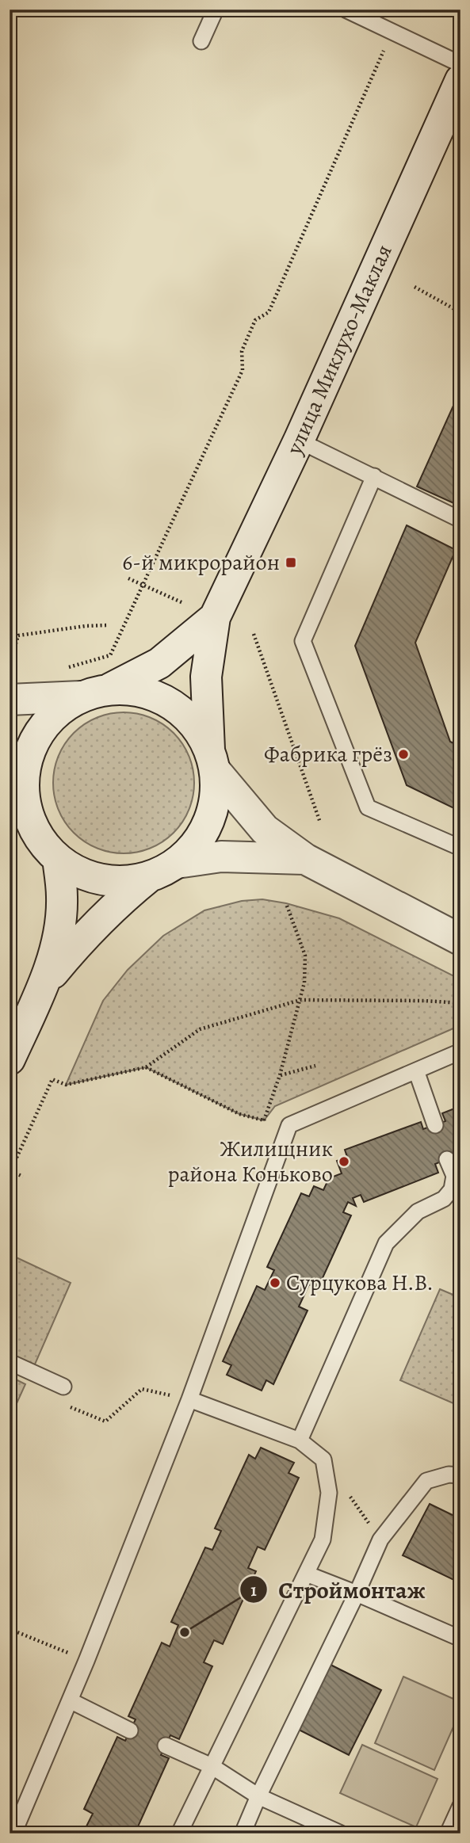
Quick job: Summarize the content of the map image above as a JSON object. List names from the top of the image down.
{
  "streets": {
    "main road": ["улица Миклухо-Маклая"]
  },
  "places": {
    "transit": ["6-й микрорайон"],
    "other": [
      "Фабрика грёз",
      "Жилищник района Коньково",
      "Сурцукова Н.В.",
      "Строймонтаж"
    ]
  }
}
